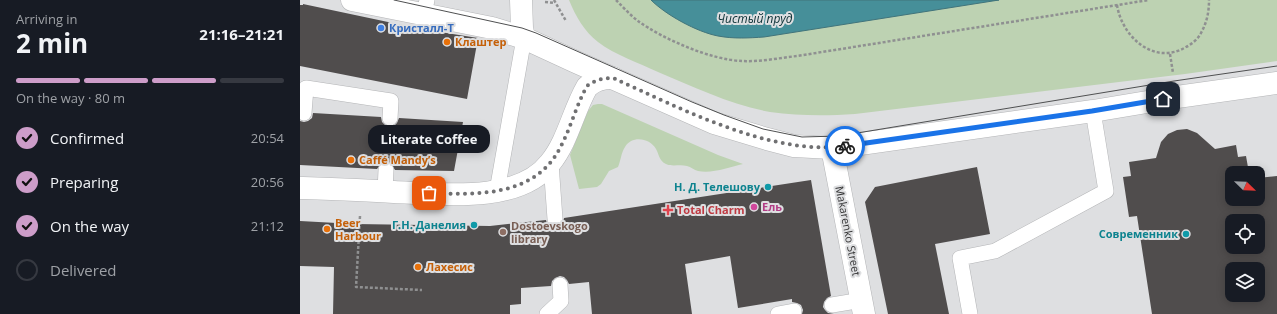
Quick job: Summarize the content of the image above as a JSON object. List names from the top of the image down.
{
  "streets": {
    "main road": ["Makarenko Street"]
  },
  "water": ["Чистый пруд"],
  "places": {
    "other": [
      "Кристалл-Т",
      "Клаштер",
      "Caffé Mandy’s",
      "Н. Д. Телешову",
      "Literate Coffee",
      "Ель",
      "Г.Н. Данелия",
      "Beer Harbour",
      "Dostoevskogo library",
      "Современник",
      "Лахесис"
    ],
    "health": ["Total Charm"]
  },
  "north": "bottom right",
  "page": {
    "heading": ["2 min", "Arriving in", "21:16–21:21"],
    "bar": "On the way · 80 m",
    "list": [
      ["Confirmed", "20:54"],
      ["Preparing", "20:56"],
      ["On the way", "21:12"],
      "Delivered"
    ],
    "bubble": "Literate Coffee"
  }
}
